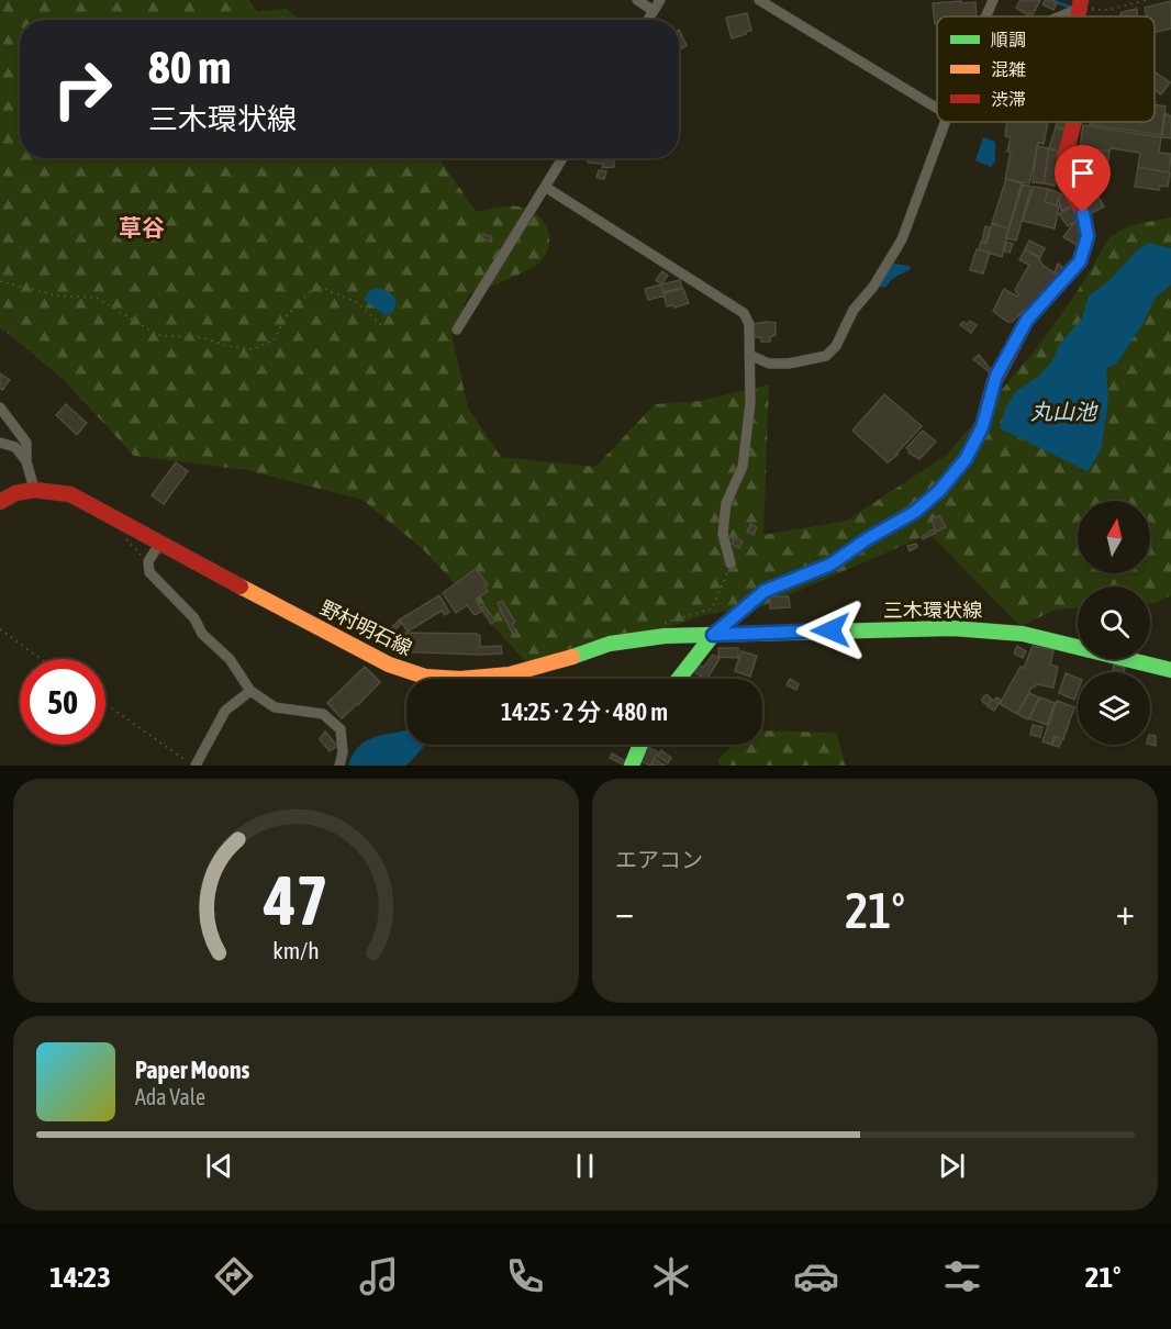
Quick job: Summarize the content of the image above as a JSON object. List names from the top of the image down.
{
  "streets": {
    "main road": ["三木環状線", "野村明石線"]
  },
  "crossings": [
    ["三木環状線", "野村明石線"]
  ],
  "districts": ["草谷"],
  "water": ["丸山池"],
  "legend": ["順調", "混雑", "渋滞"],
  "north": "top",
  "page": {
    "turn": ["80 m", "三木環状線"],
    "limit": "50",
    "trip": "14:25 · 2 分 · 480 m",
    "tile": "エアコン",
    "heat": ["−", "21°", "+"],
    "song": ["Paper Moons", "Ada Vale"],
    "tabs": ["14:23", "21°"],
    "gauge": ["47", "km/h"]
  }
}
